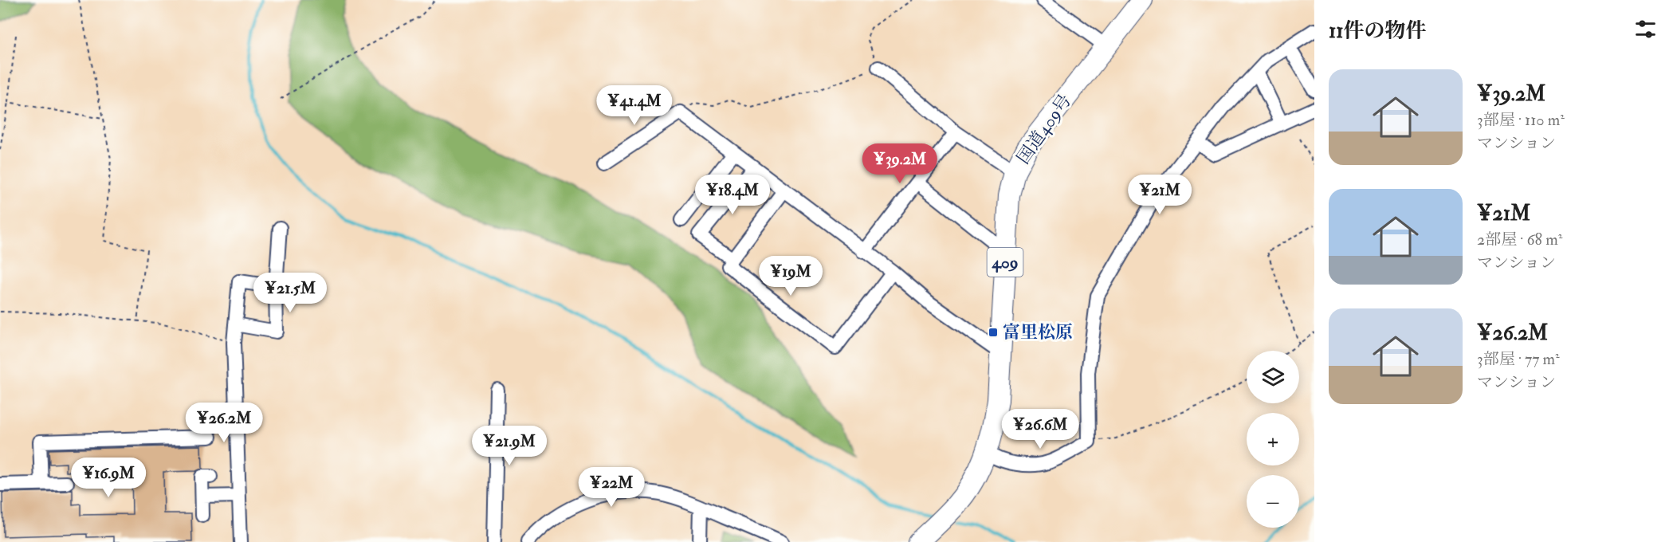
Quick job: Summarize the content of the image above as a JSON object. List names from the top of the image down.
{
  "streets": {
    "highway": ["国道409号", "409"]
  },
  "places": {
    "transit": ["富里松原"]
  },
  "page": {
    "heading": "11件の物件",
    "list": [
      {
        "name": "¥39.2M",
        "note": "3部屋 · 110 m² · マンション"
      },
      {
        "name": "¥21M",
        "note": "2部屋 · 68 m² · マンション"
      },
      {
        "name": "¥26.2M",
        "note": "3部屋 · 77 m² · マンション"
      }
    ],
    "price": [
      "¥41.4M",
      "¥39.2M",
      "¥18.4M",
      "¥21M",
      "¥19M",
      "¥21.5M",
      "¥26.2M",
      "¥26.6M",
      "¥21.9M",
      "¥16.9M",
      "¥22M"
    ],
    "map_buttons": ["+", "−"]
  }
}
